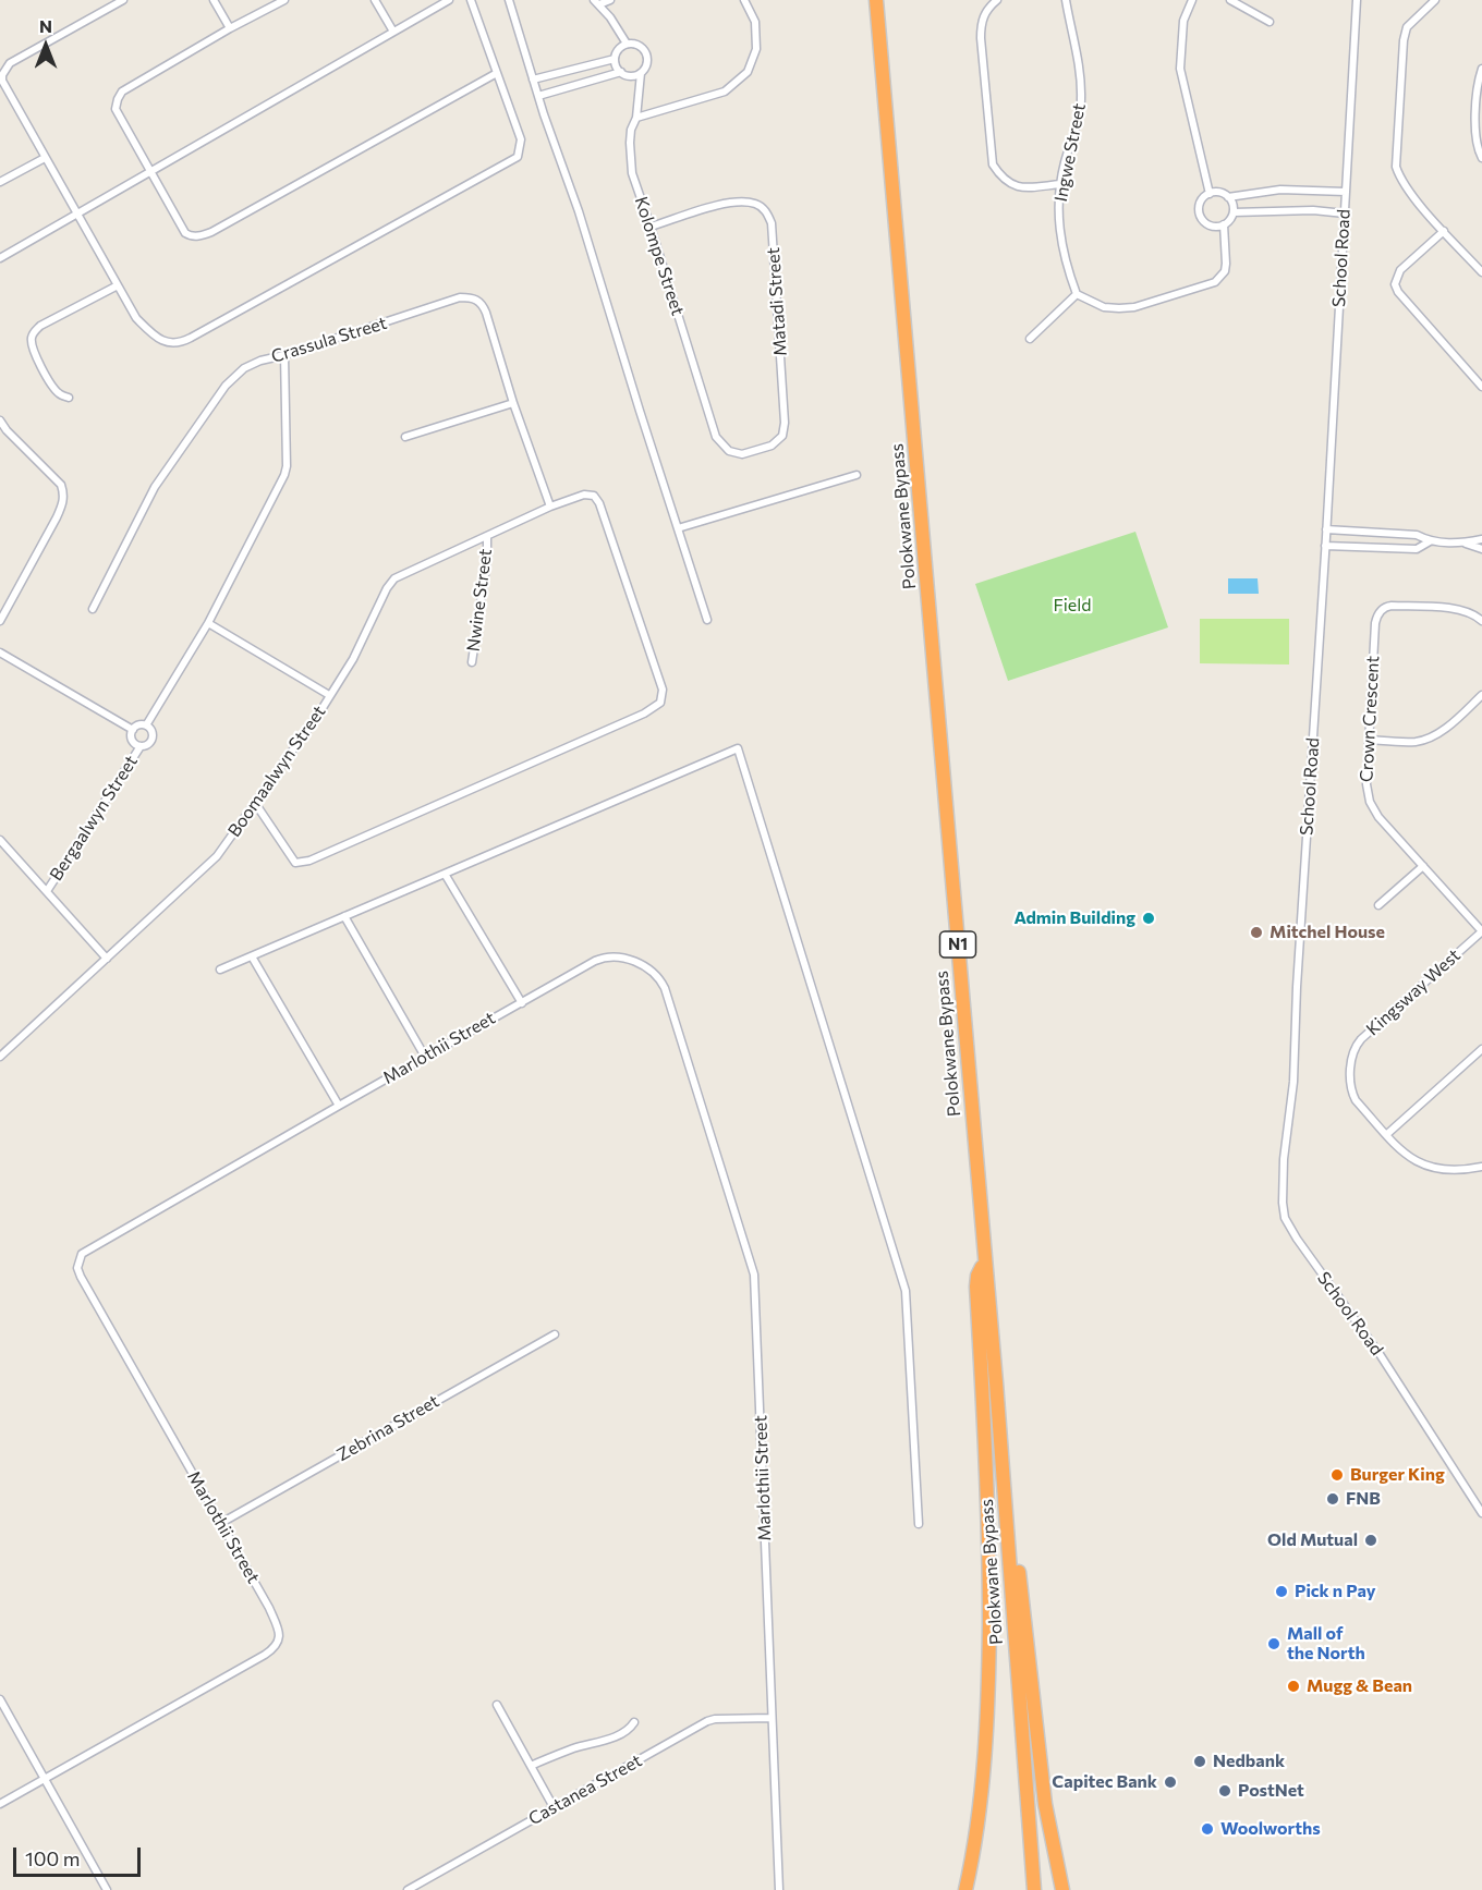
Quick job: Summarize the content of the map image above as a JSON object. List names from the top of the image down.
{
  "streets": {
    "highway": ["Polokwane Bypass", "N1"],
    "street": [
      "Ingwe Street",
      "Kolompe Street",
      "School Road",
      "Matadi Street",
      "Crassula Street",
      "Nwine Street",
      "Crown Crescent",
      "Boomaalwyn Street",
      "Bergaalwyn Street",
      "Kingsway West",
      "Marlothii Street",
      "Zebrina Street",
      "Castanea Street"
    ]
  },
  "crossings": [
    ["Kolompe Street", "Matadi Street"],
    ["Crassula Street", "Boomaalwyn Street"],
    ["Nwine Street", "Boomaalwyn Street"],
    ["Crown Crescent", "Kingsway West"],
    ["Marlothii Street", "Zebrina Street"],
    ["Marlothii Street", "Castanea Street"]
  ],
  "parks": ["Field"],
  "places": [
    "Admin Building",
    "Mitchel House",
    "Burger King",
    "FNB",
    "Old Mutual",
    "Pick n Pay",
    "Mall of the North",
    "Mugg & Bean",
    "Nedbank",
    "Capitec Bank",
    "PostNet",
    "Woolworths"
  ],
  "scale_bar": "100 m",
  "north": "top"
}
